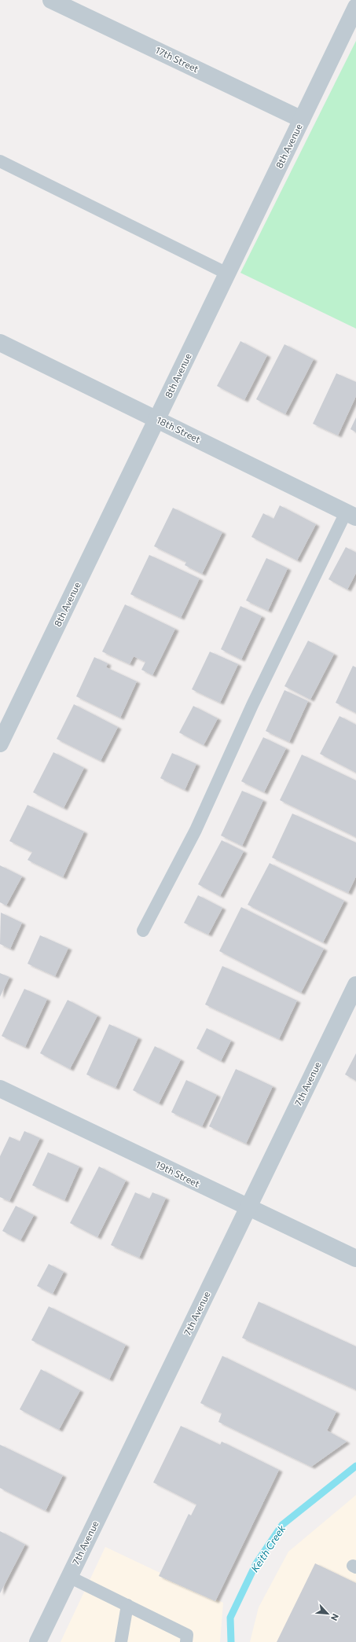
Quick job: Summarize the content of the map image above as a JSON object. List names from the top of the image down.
{
  "streets": {
    "street": [
      "17th Street",
      "8th Avenue",
      "18th Street",
      "7th Avenue",
      "19th Street"
    ]
  },
  "crossings": [
    ["17th Street", "8th Avenue"],
    ["8th Avenue", "18th Street"],
    ["7th Avenue", "19th Street"]
  ],
  "water": ["Keith Creek"],
  "north": "bottom right"
}
